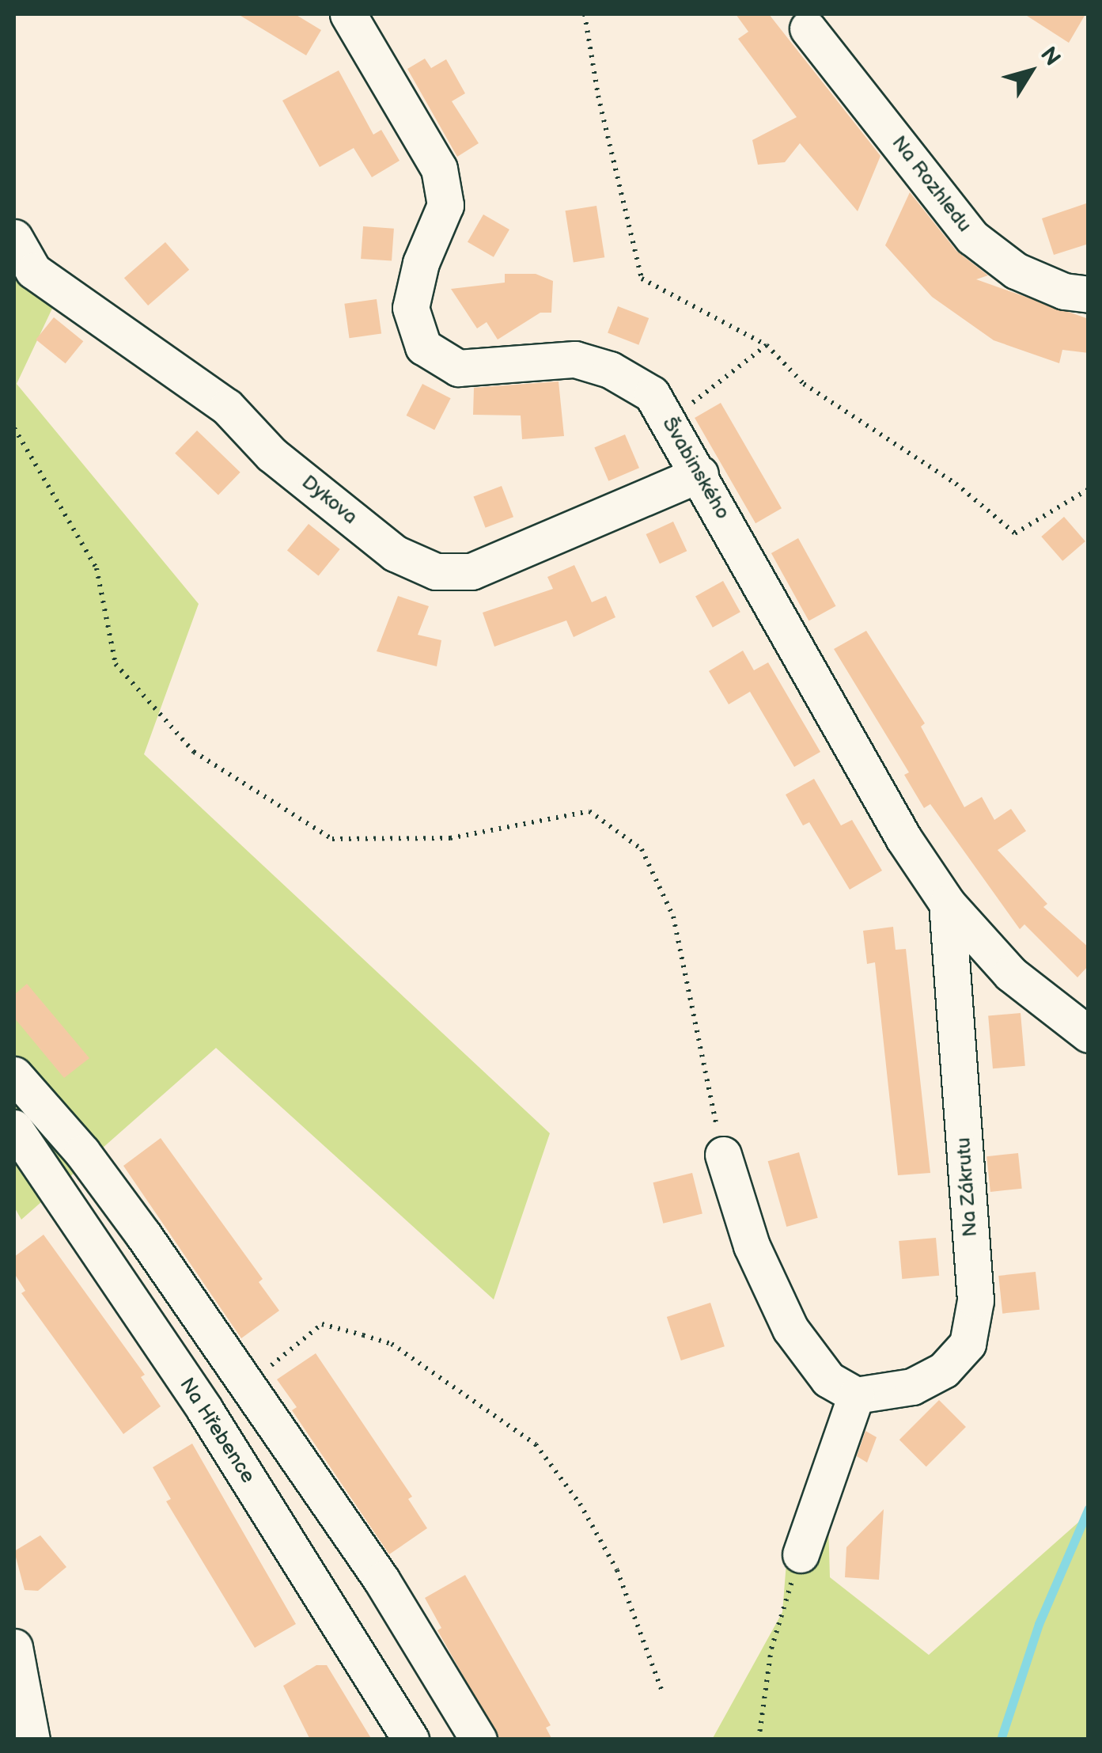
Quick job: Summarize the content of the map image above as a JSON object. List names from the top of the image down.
{
  "streets": {
    "street": [
      "Na Rozhledu",
      "Švabinského",
      "Dykova",
      "Na Zákrutu",
      "Na Hřebence"
    ]
  },
  "crossings": [
    ["Švabinského", "Dykova"],
    ["Švabinského", "Na Zákrutu"]
  ],
  "north": "top right"
}
